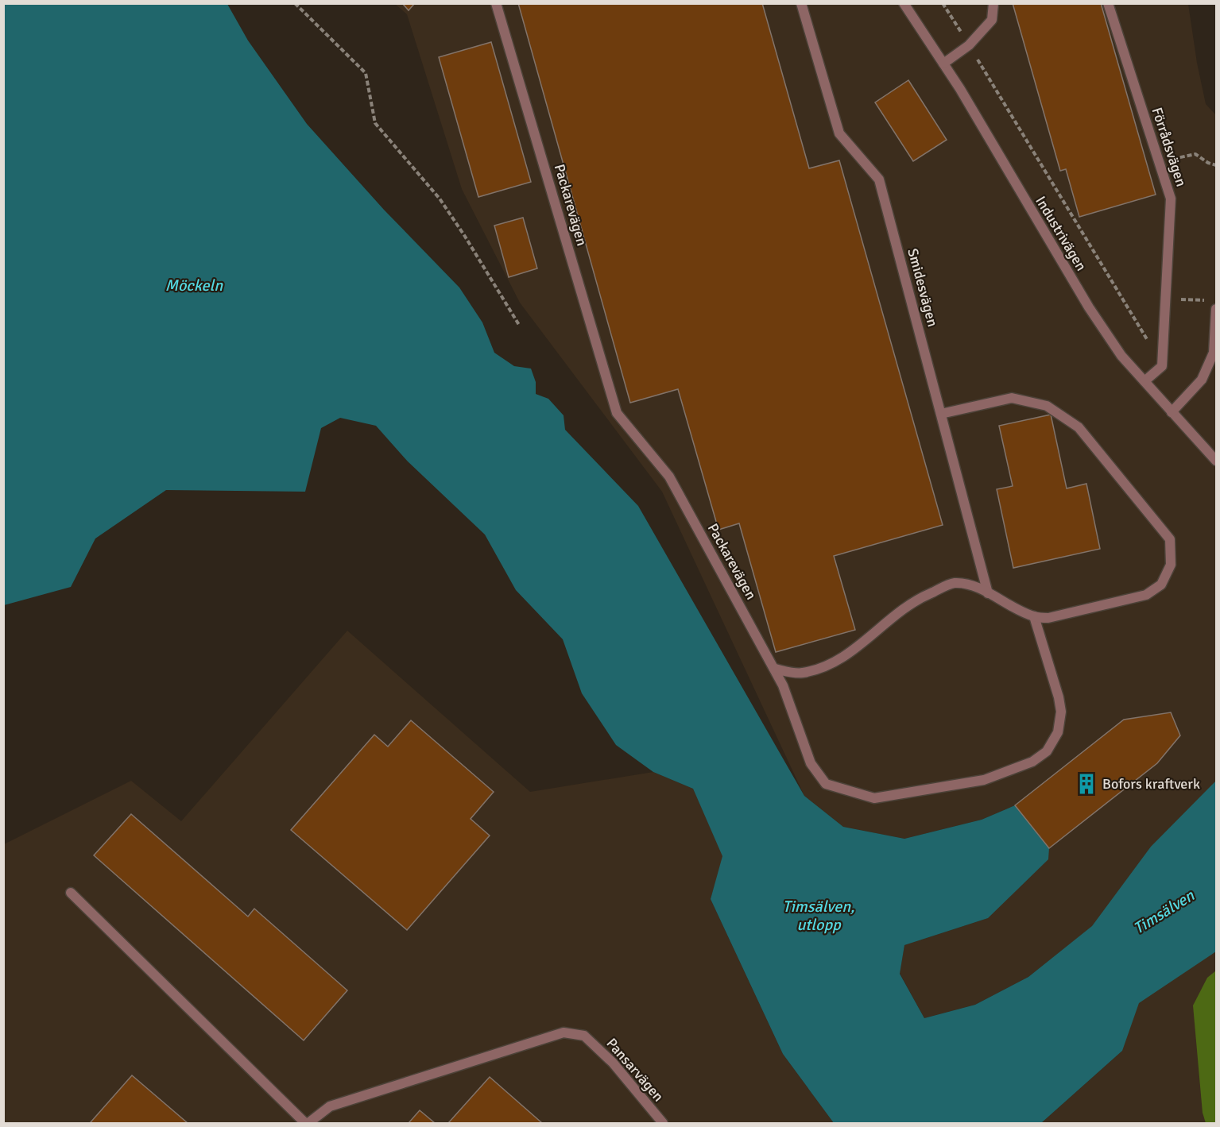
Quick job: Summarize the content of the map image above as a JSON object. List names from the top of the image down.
{
  "streets": {
    "lane": [
      "Förrådsvägen",
      "Packarevägen",
      "Industrivägen",
      "Smidesvägen",
      "Pansarvägen"
    ]
  },
  "crossings": [
    ["Förrådsvägen", "Industrivägen"]
  ],
  "water": ["Möckeln", "Timsälven, utlopp", "Timsälven"],
  "places": {
    "building": ["Bofors kraftverk"]
  }
}
